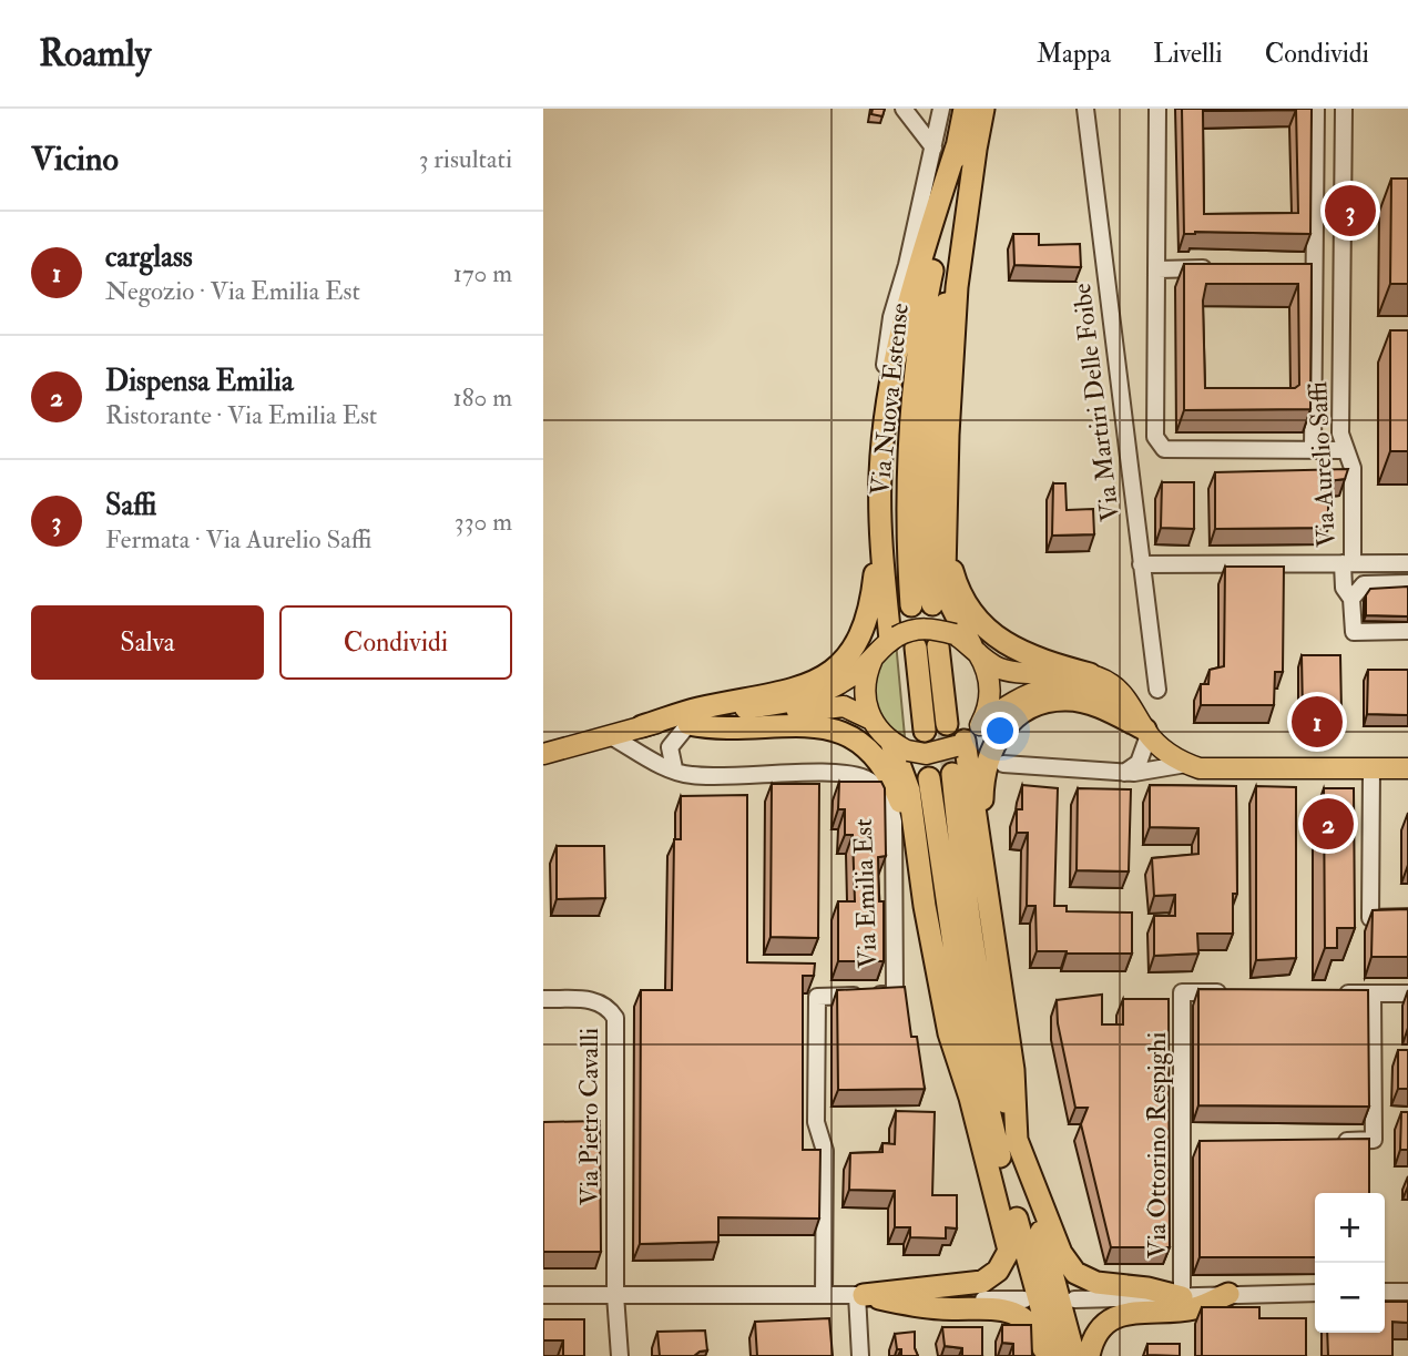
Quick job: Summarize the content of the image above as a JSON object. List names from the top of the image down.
{
  "streets": {
    "highway": ["Via Nuova Estense"],
    "street": [
      "Via Martiri Delle Foibe",
      "Via Aurelio Saffi",
      "Via Emilia Est",
      "Via Pietro Cavalli",
      "Via Ottorino Respighi"
    ]
  },
  "page": {
    "header": "Roamly",
    "nav": ["Mappa", "Livelli", "Condividi"],
    "heading": ["Vicino", "3 risultati"],
    "pins": ["3", "1", "2"],
    "list": [
      {
        "mark": "1",
        "name": "carglass",
        "note": "Negozio · Via Emilia Est",
        "value": "170 m"
      },
      {
        "mark": "2",
        "name": "Dispensa Emilia",
        "note": "Ristorante · Via Emilia Est",
        "value": "180 m"
      },
      {
        "mark": "3",
        "name": "Saffi",
        "note": "Fermata · Via Aurelio Saffi",
        "value": "330 m"
      }
    ],
    "buttons": ["Salva", "Condividi"],
    "map_buttons": ["+", "−"]
  }
}
